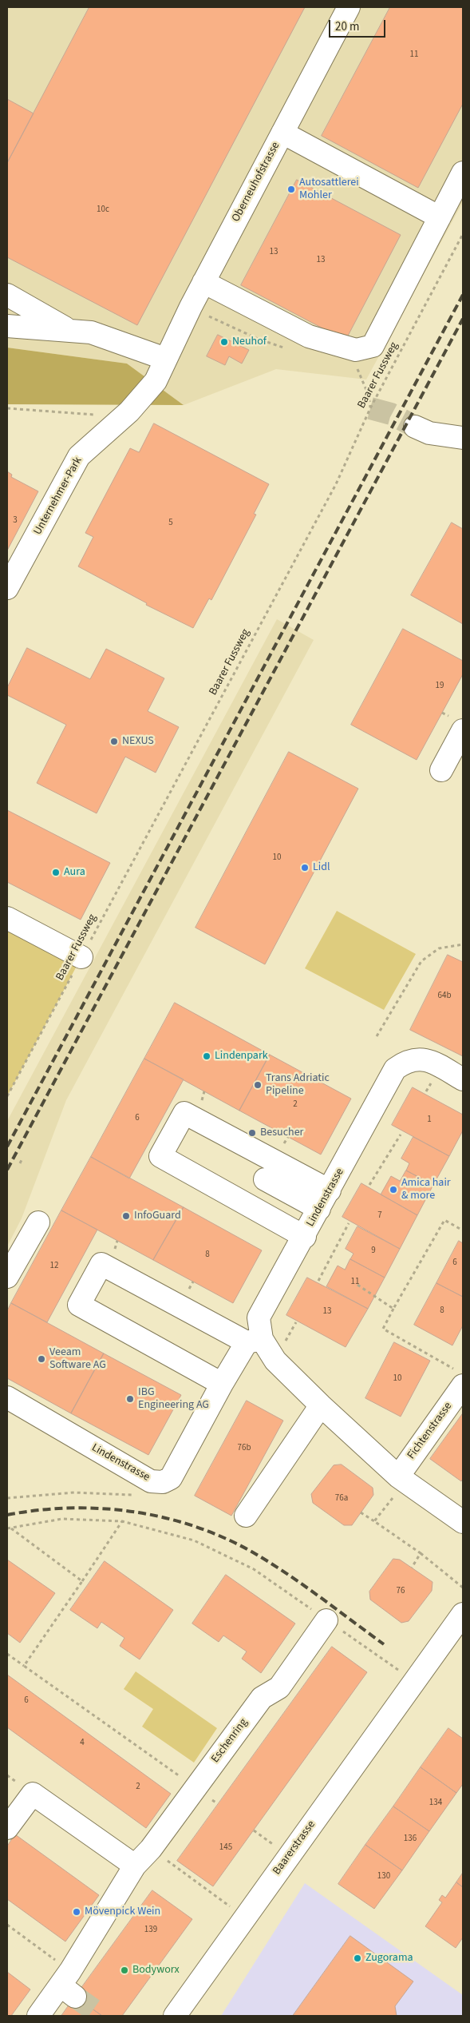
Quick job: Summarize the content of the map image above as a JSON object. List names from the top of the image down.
{
  "streets": {
    "street": [
      "Oberneuhofstrasse",
      "Unternehmer-Park",
      "Lindenstrasse",
      "Fichtenstrasse",
      "Eschenring",
      "Baarerstrasse"
    ],
    "path": ["Baarer Fussweg"]
  },
  "crossings": [
    ["Oberneuhofstrasse", "Unternehmer-Park"],
    ["Lindenstrasse", "Fichtenstrasse"]
  ],
  "places": [
    "Autosattlerei Mohler",
    "Neuhof",
    "NEXUS",
    "Lidl",
    "Aura",
    "Lindenpark",
    "Trans Adriatic Pipeline",
    "Besucher",
    "Amica hair & more",
    "InfoGuard",
    "Veeam Software AG",
    "IBG Engineering AG",
    "Mövenpick Wein",
    "Zugorama",
    "Bodyworx"
  ],
  "house_numbers": [
    "11",
    "10c",
    "13",
    "13",
    "3",
    "5",
    "19",
    "10",
    "64b",
    "2",
    "6",
    "1",
    "7",
    "9",
    "8",
    "6",
    "12",
    "11",
    "8",
    "13",
    "10",
    "76b",
    "76a",
    "76",
    "6",
    "4",
    "2",
    "134",
    "136",
    "145",
    "130",
    "139"
  ],
  "scale_bar": "20 m"
}
